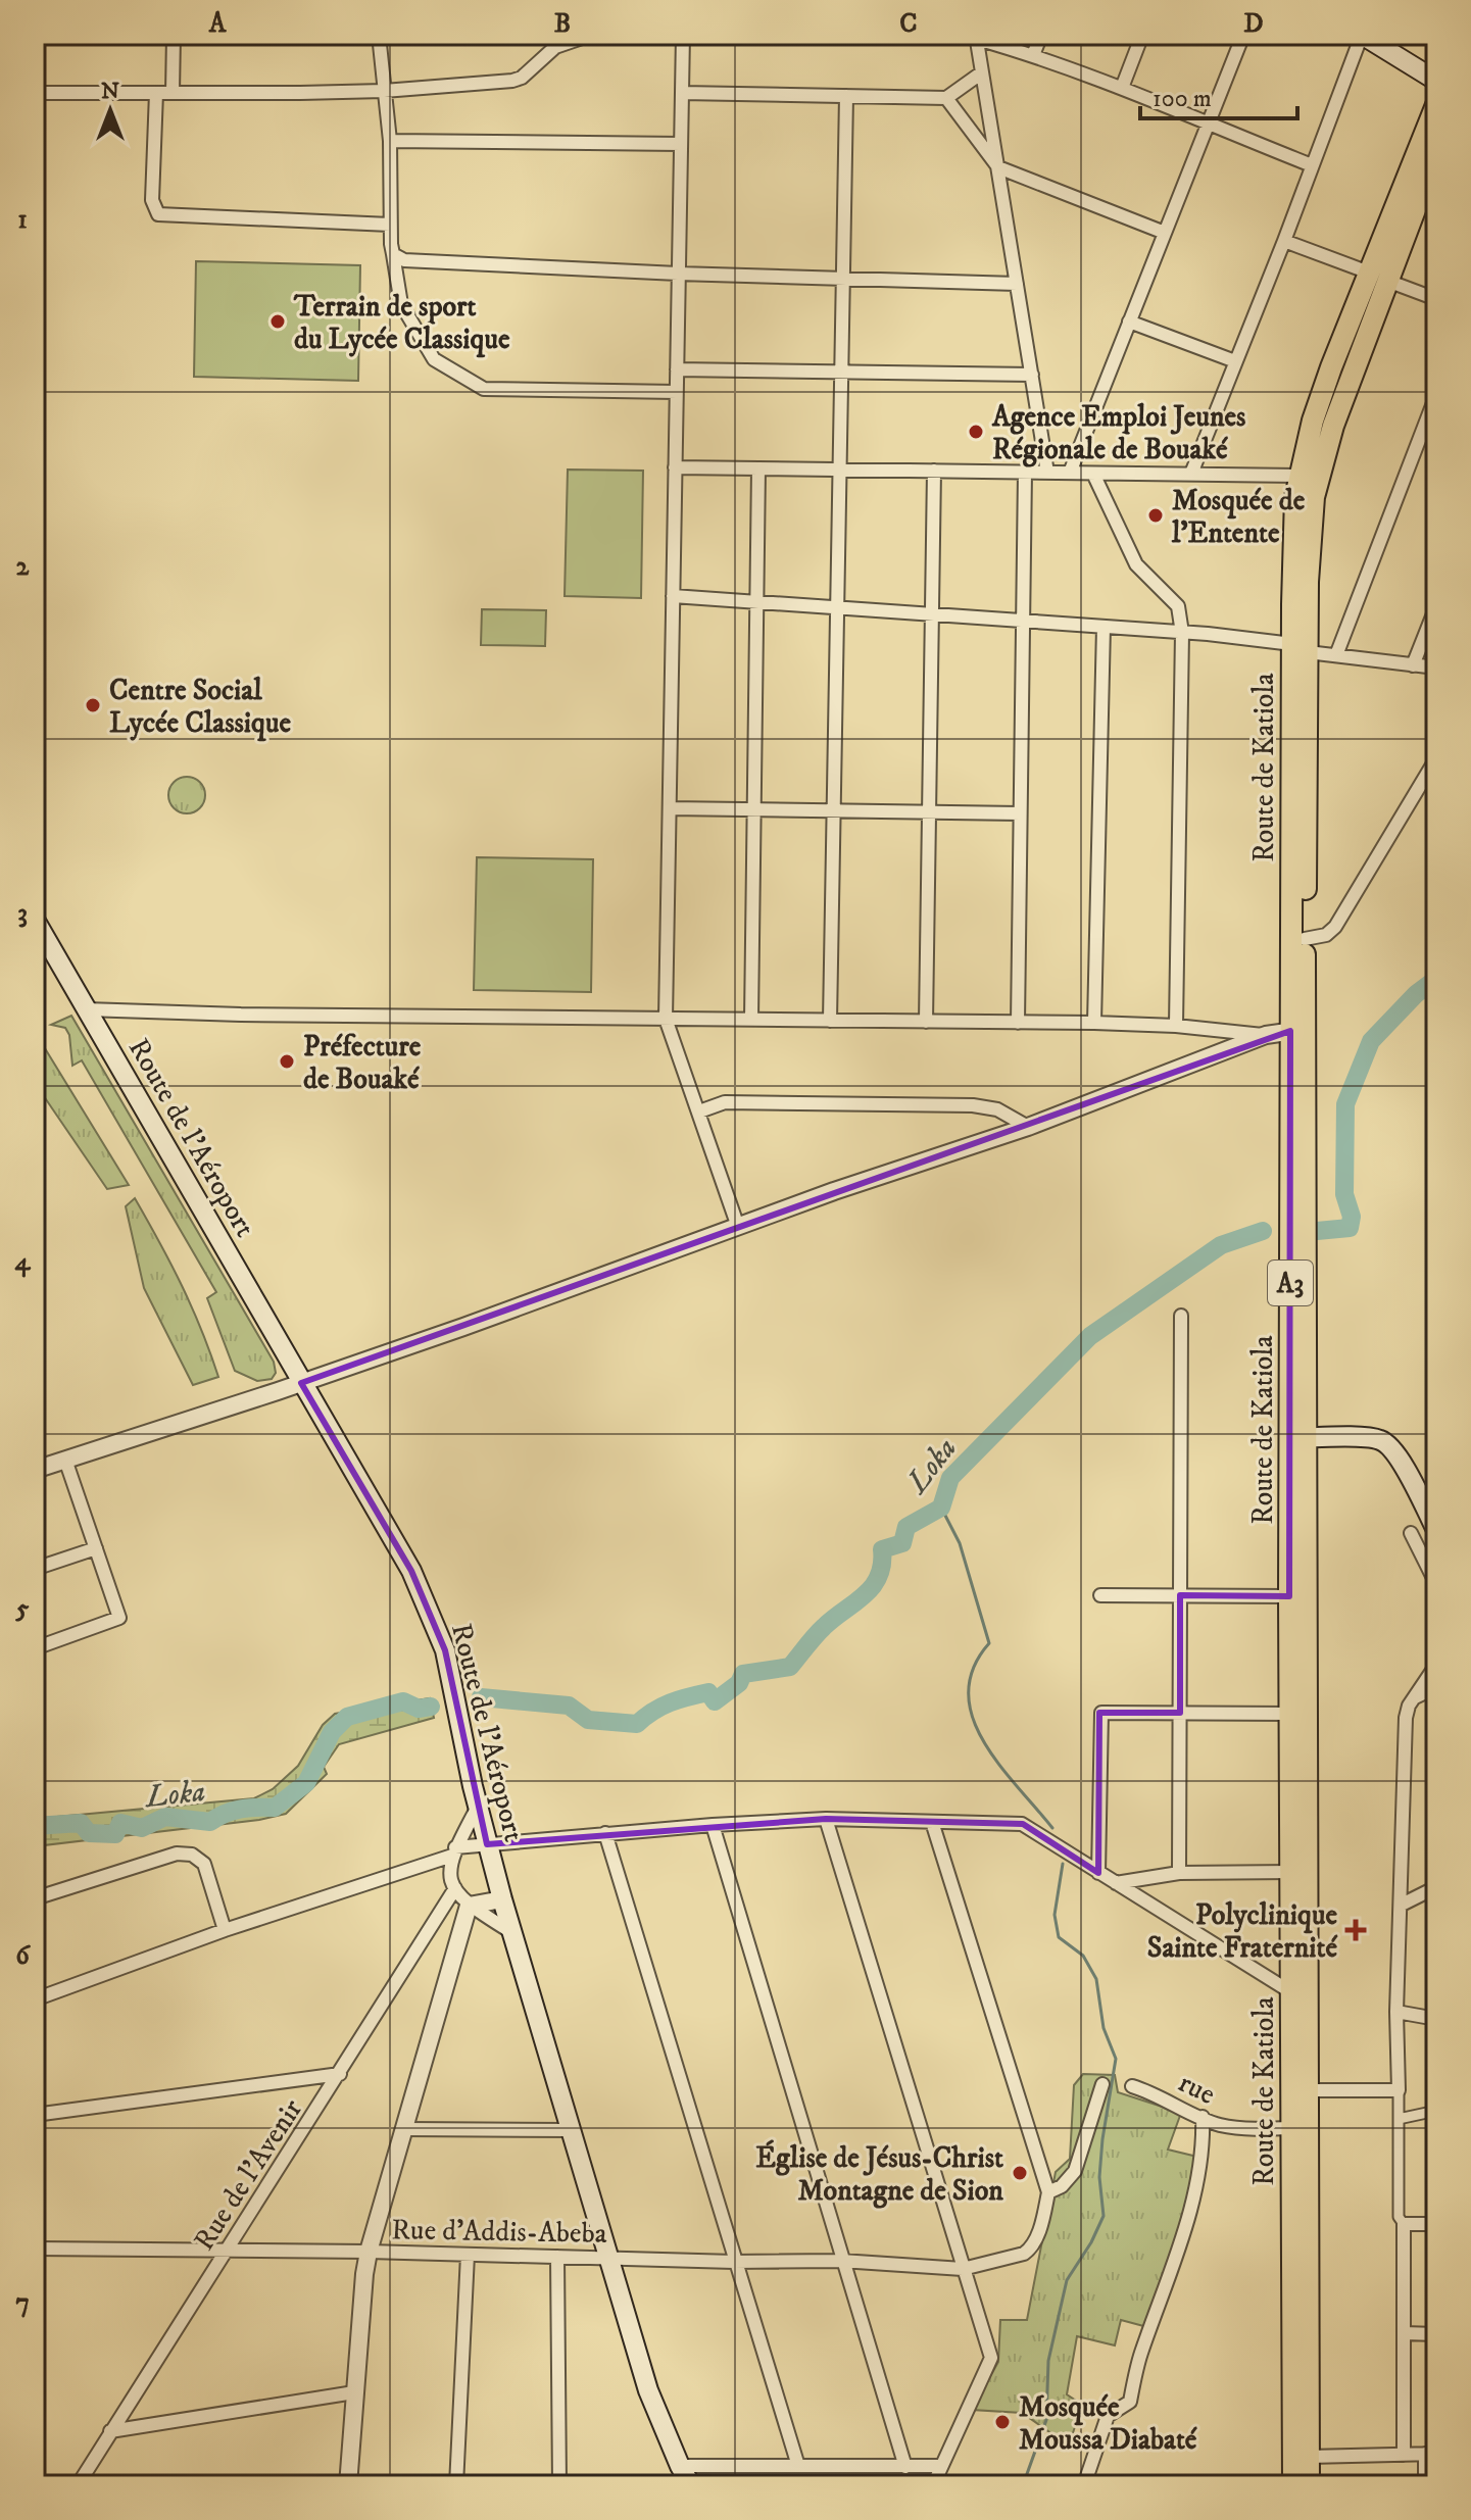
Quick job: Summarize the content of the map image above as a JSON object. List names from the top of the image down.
{
  "streets": {
    "highway": ["Route de Katiola", "A3"],
    "main road": ["Route de l'Aéroport"],
    "street": ["rue", "Rue de l'Avenir", "Rue d'Addis-Abeba"]
  },
  "crossings": [
    ["Route de Katiola", "rue"],
    ["Route de l'Aéroport", "Rue d'Addis-Abeba"],
    ["Rue de l'Avenir", "Rue d'Addis-Abeba"]
  ],
  "water": ["Loka"],
  "places": {
    "other": [
      "Terrain de sport du Lycée Classique",
      "Agence Emploi Jeunes Régionale de Bouaké",
      "Mosquée de l'Entente",
      "Centre Social Lycée Classique",
      "Préfecture de Bouaké",
      "Église de Jésus-Christ Montagne de Sion",
      "Mosquée Moussa Diabaté"
    ],
    "health": ["Polyclinique Sainte Fraternité"]
  },
  "scale_bar": "100 m",
  "north": "top",
  "grid": {
    "columns": [
      "A",
      "B",
      "C",
      "D"
    ],
    "rows": [
      "1",
      "2",
      "3",
      "4",
      "5",
      "6",
      "7"
    ]
  }
}
